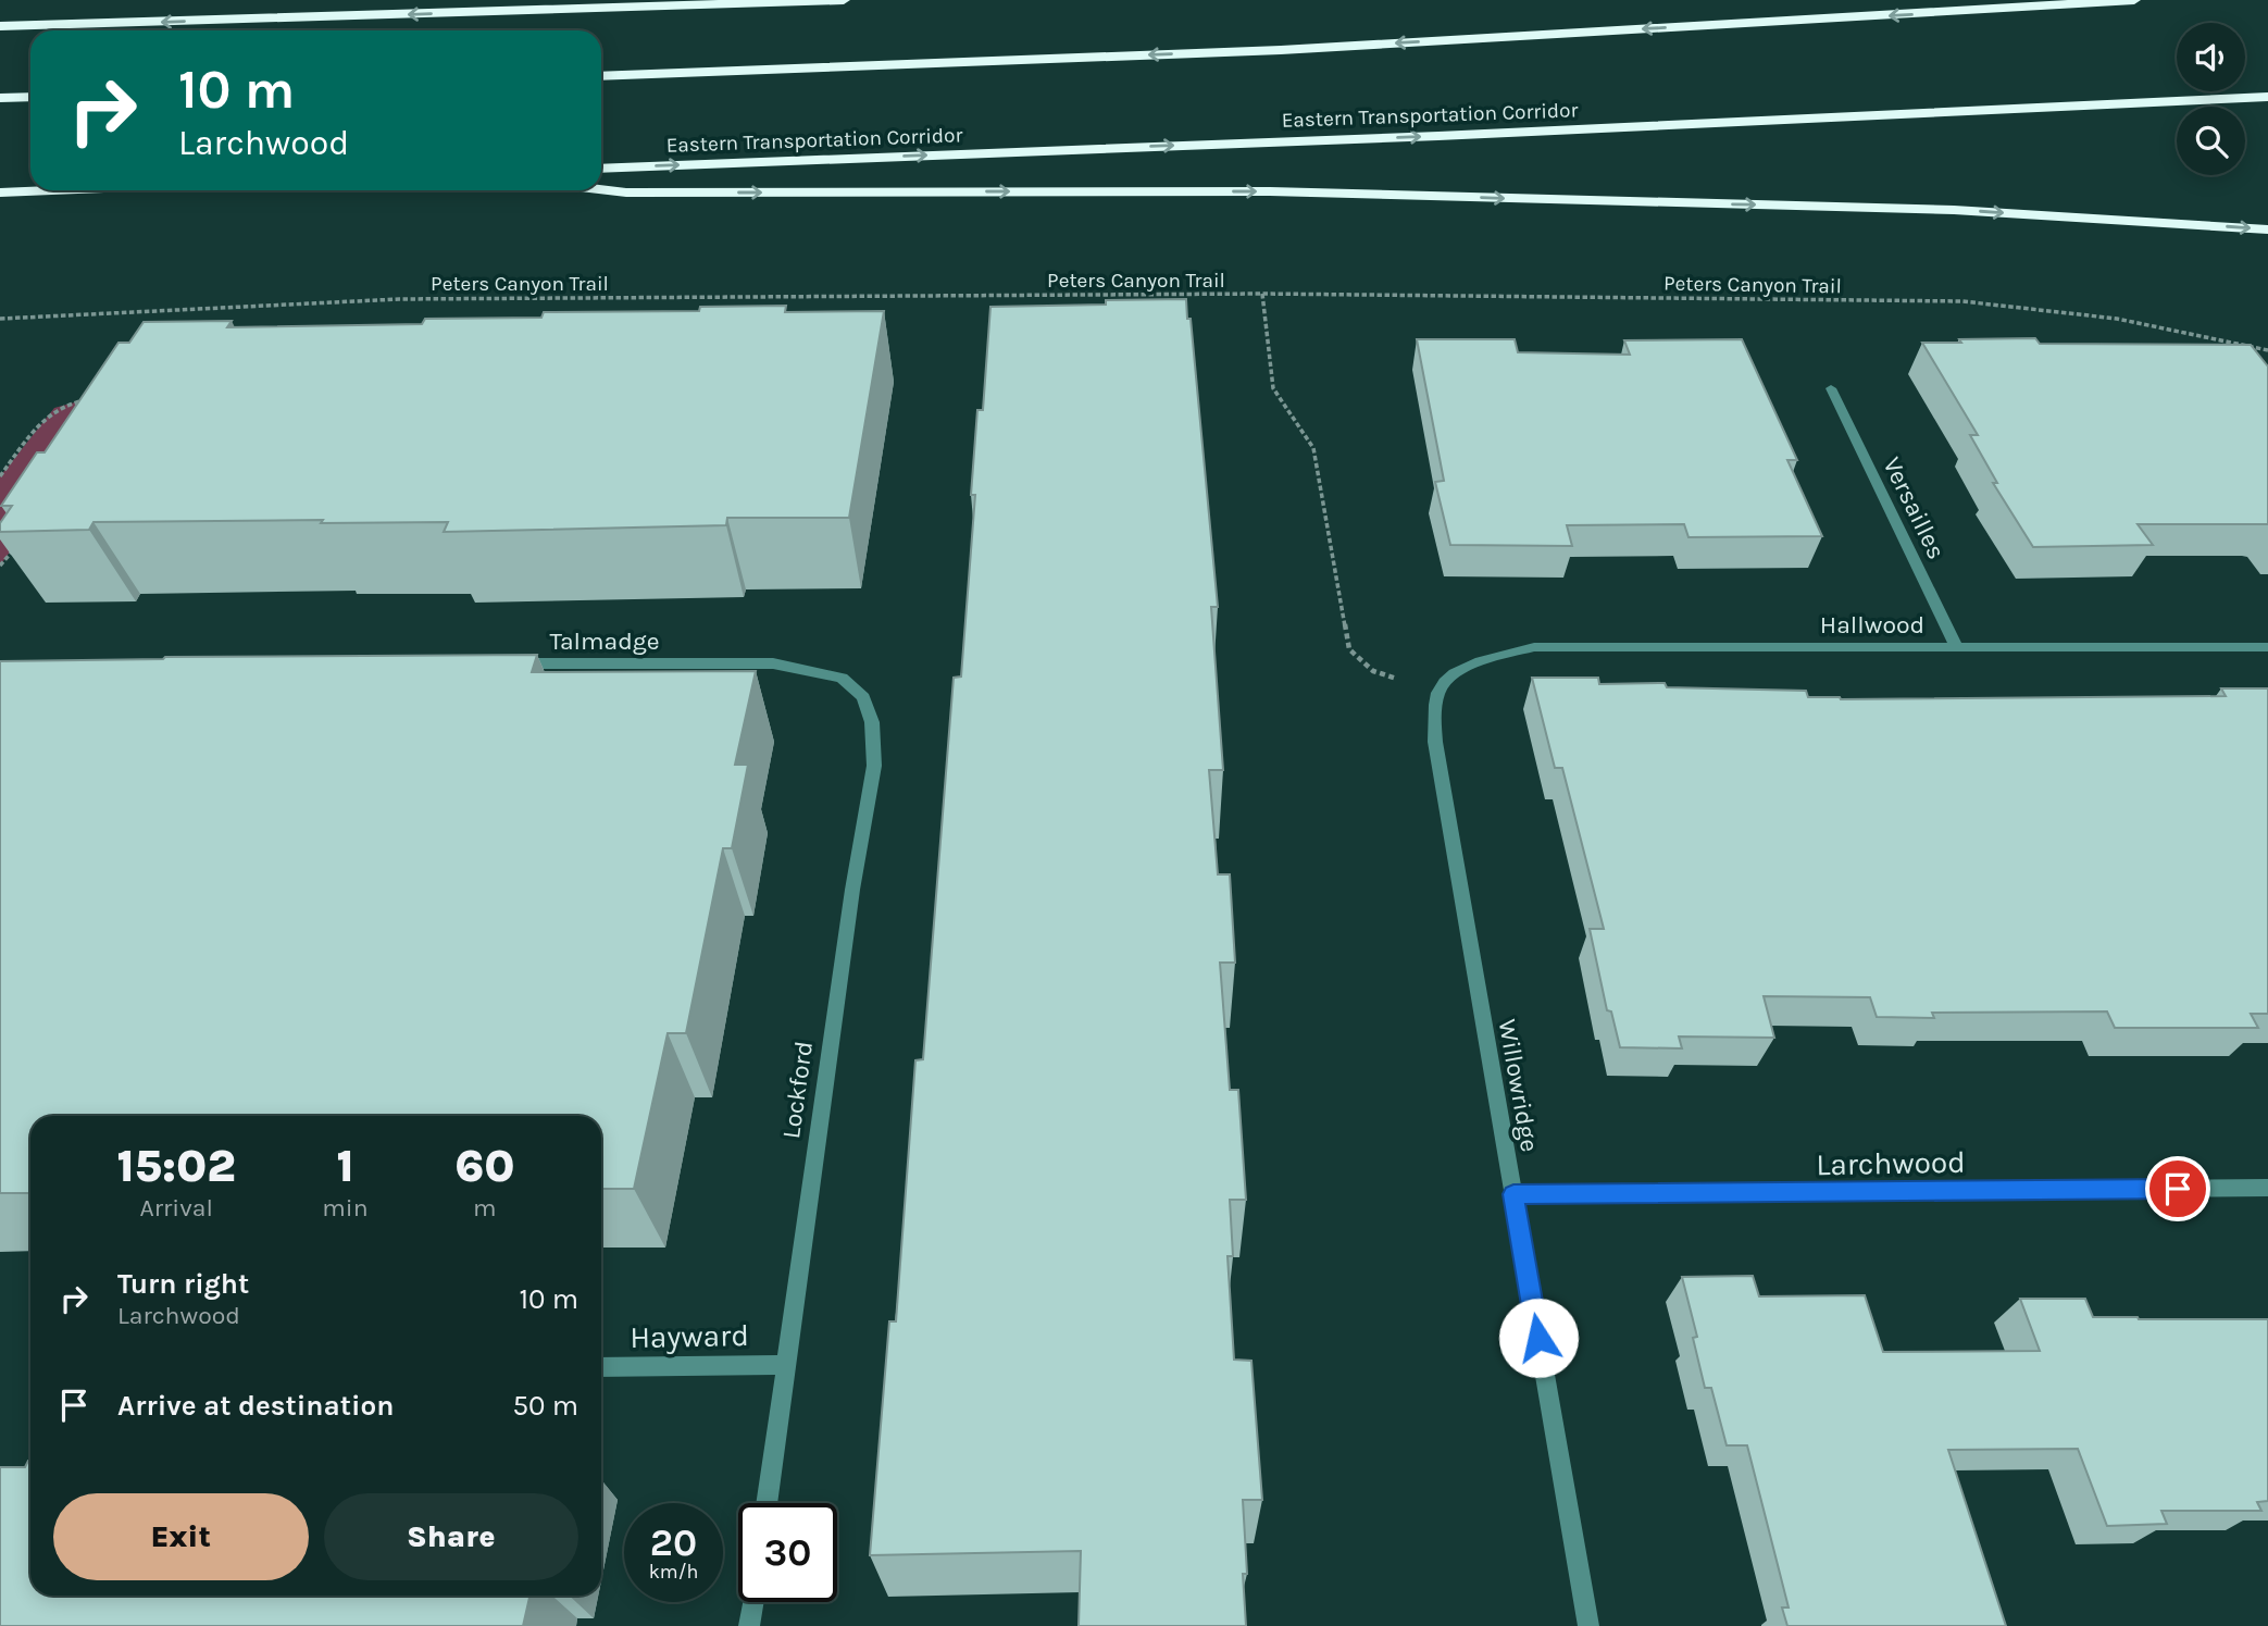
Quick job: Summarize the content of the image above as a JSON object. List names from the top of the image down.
{
  "streets": {
    "highway": ["Eastern Transportation Corridor"],
    "street": [
      "Versailles",
      "Hallwood",
      "Talmadge",
      "Willowridge",
      "Lockford",
      "Larchwood",
      "Hayward"
    ],
    "path": ["Peters Canyon Trail"]
  },
  "crossings": [
    ["Versailles", "Hallwood"],
    ["Hallwood", "Willowridge"],
    ["Talmadge", "Lockford"],
    ["Willowridge", "Larchwood"],
    ["Lockford", "Hayward"]
  ],
  "page": {
    "turn": ["10 m", "Larchwood"],
    "eta": [
      "15:02",
      "Arrival",
      "1",
      "min",
      "60",
      "m"
    ],
    "list": [
      {
        "name": "Turn right",
        "note": "Larchwood",
        "value": "10 m"
      },
      {
        "name": "Arrive at destination",
        "value": "50 m"
      }
    ],
    "buttons": ["Exit", "Share"],
    "speed": "20 km/h",
    "limit": "30"
  }
}
